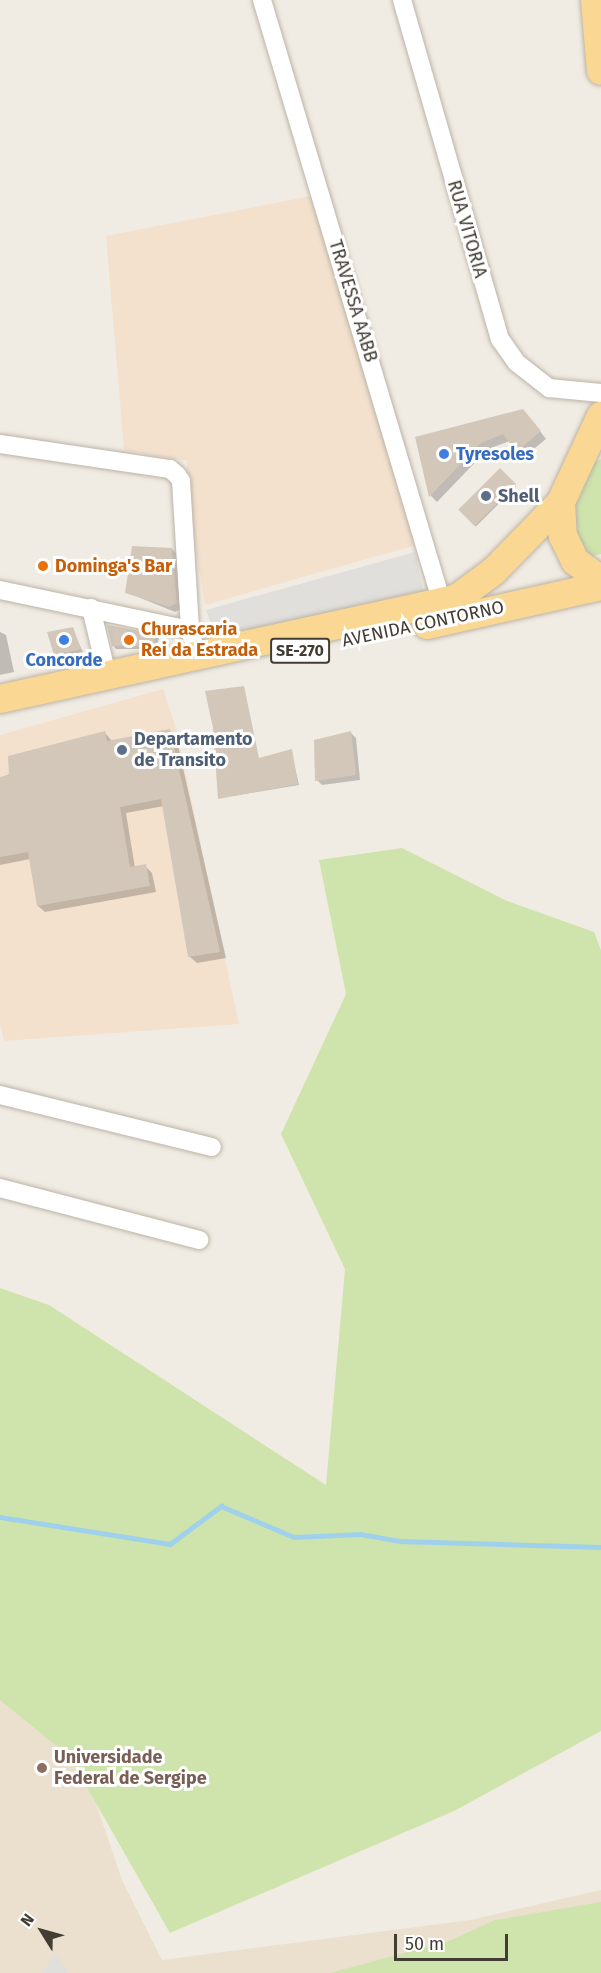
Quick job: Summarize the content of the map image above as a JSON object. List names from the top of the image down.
{
  "streets": {
    "main road": ["AVENIDA CONTORNO", "SE-270"],
    "street": ["RUA VITORIA", "TRAVESSA AABB"]
  },
  "crossings": [
    ["TRAVESSA AABB", "AVENIDA CONTORNO"],
    ["TRAVESSA AABB", "SE-270"],
    ["AVENIDA CONTORNO", "SE-270"]
  ],
  "places": [
    "Tyresoles",
    "Shell",
    "Dominga's Bar",
    "Concorde",
    "Churascaria Rei da Estrada",
    "Departamento de Transito",
    "Universidade Federal de Sergipe"
  ],
  "scale_bar": "50 m",
  "north": "top left"
}
